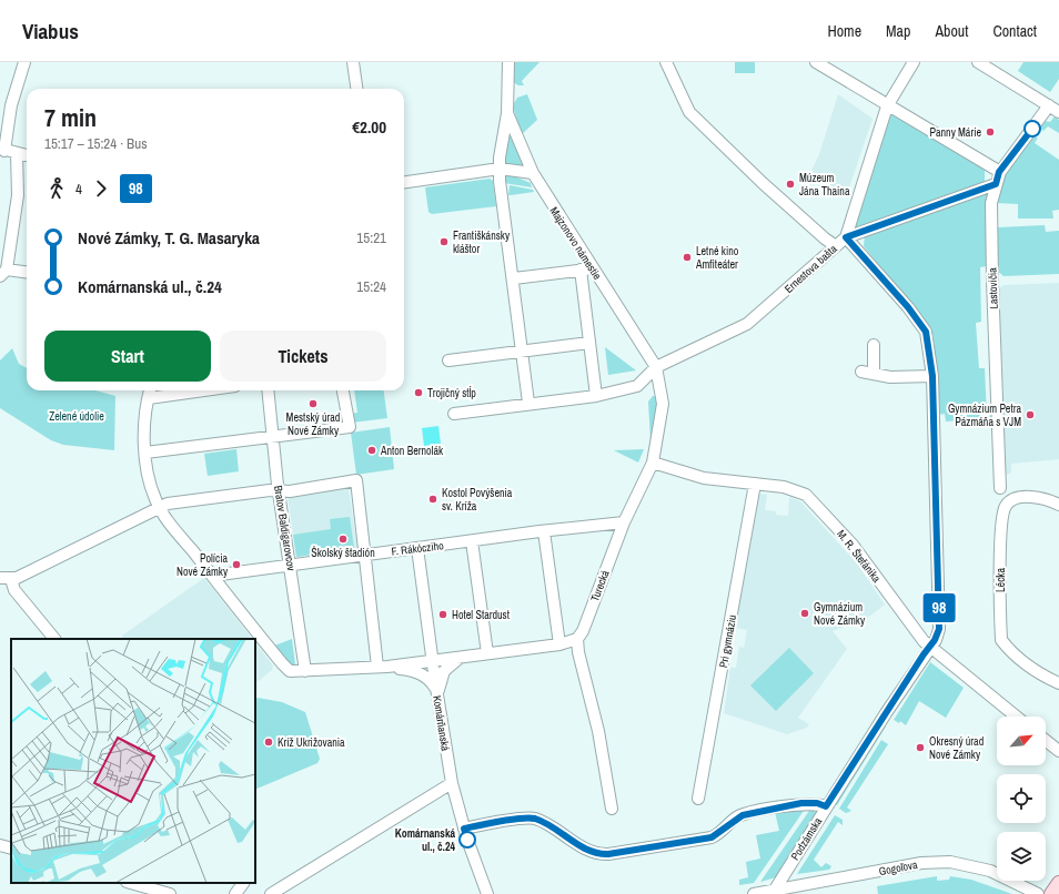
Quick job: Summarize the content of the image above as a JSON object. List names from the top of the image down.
{
  "streets": {
    "street": [
      "Majzonovo námestie",
      "Ernestova bašta",
      "Lastovičia",
      "Bratov Baldigarovcov",
      "F. Rákócziho",
      "M. R. Štefánika",
      "Lécka",
      "Turecká",
      "Pri gymnáziu",
      "Komárňanská",
      "Podzámska",
      "Gogoľova"
    ]
  },
  "crossings": [
    ["Majzonovo námestie", "Ernestova bašta"],
    ["Majzonovo námestie", "Turecká"],
    ["Ernestova bašta", "Turecká"],
    ["Ernestova bašta", "Podzámska"],
    ["Bratov Baldigarovcov", "F. Rákócziho"],
    ["F. Rákócziho", "Turecká"],
    ["F. Rákócziho", "Komárňanská"],
    ["M. R. Štefánika", "Turecká"],
    ["M. R. Štefánika", "Pri gymnáziu"],
    ["M. R. Štefánika", "Podzámska"],
    ["Podzámska", "Gogoľova"]
  ],
  "parks": ["Zelené údolie"],
  "places": [
    "Panny Márie",
    "Múzeum Jána Thaina",
    "Františkánsky kláštor",
    "Letné kino Amfiteáter",
    "Trojičný stĺp",
    "Mestský úrad Nové Zámky",
    "Gymnázium Petra Pázmáňa s VJM",
    "Anton Bernolák",
    "Kostol Povýšenia sv. Kríža",
    "Školský štadión",
    "Polícia Nové Zámky",
    "Gymnázium Nové Zámky",
    "Hotel Stardust",
    "Kríž Ukrižovania",
    "Okresný úrad Nové Zámky",
    "Komárnanská ul., č.24"
  ],
  "lines": ["bus line 98"],
  "north": "top right",
  "page": {
    "header": "Viabus",
    "nav": [
      "Home",
      "Map",
      "About",
      "Contact"
    ],
    "on_map": "98",
    "heading": ["7 min", "15:17 – 15:24 · Bus", "€2.00"],
    "legs": ["4", "98"],
    "list": [
      {
        "name": "Nové Zámky, T. G. Masaryka",
        "value": "15:21"
      },
      {
        "name": "Komárnanská ul., č.24",
        "value": "15:24"
      }
    ],
    "buttons": ["Start", "Tickets"]
  }
}
